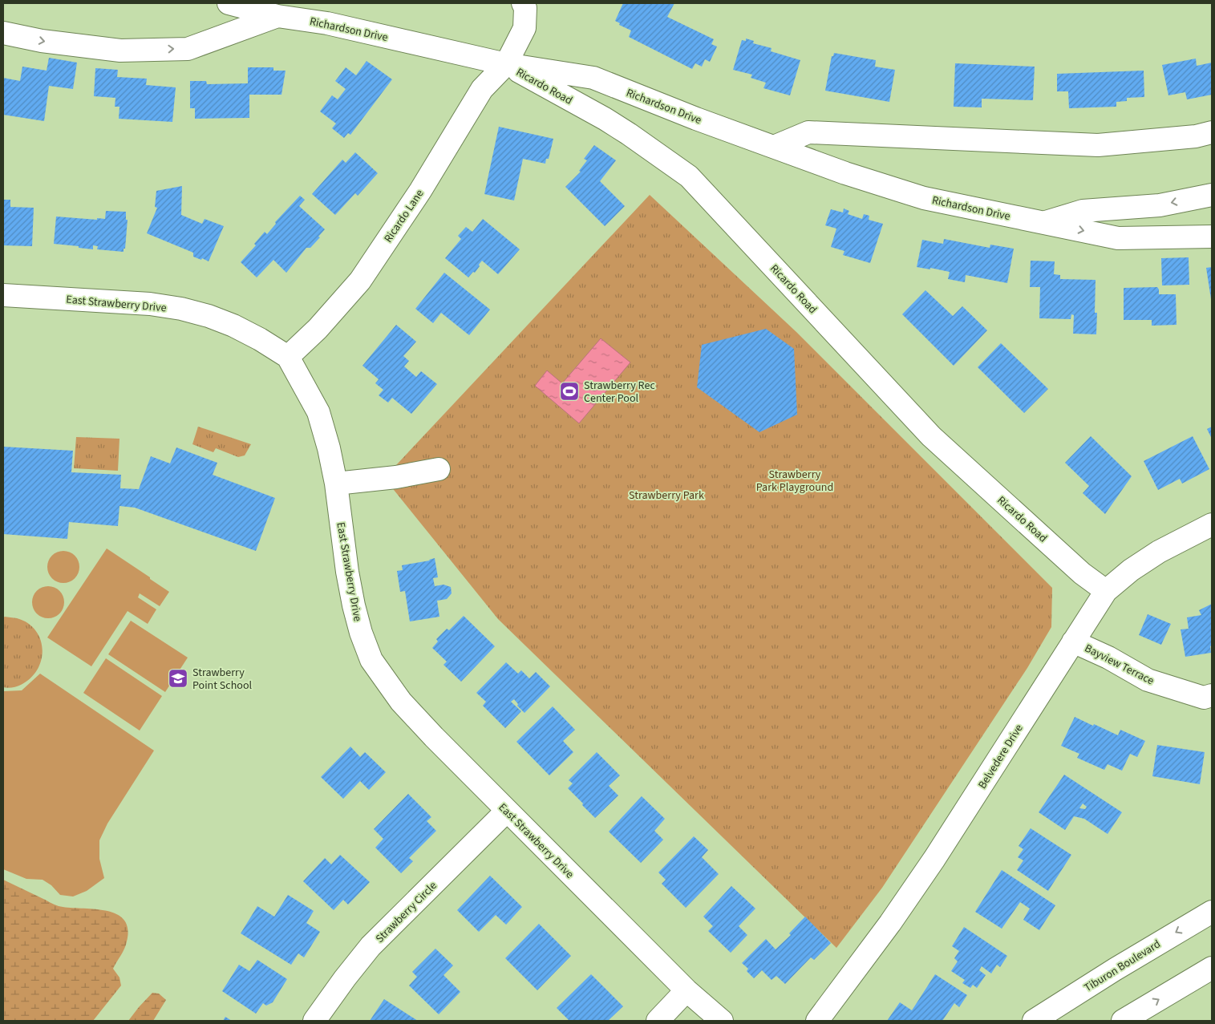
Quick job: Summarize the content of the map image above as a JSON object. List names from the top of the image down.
{
  "streets": {
    "street": [
      "Richardson Drive",
      "Ricardo Road",
      "Ricardo Lane",
      "East Strawberry Drive",
      "Bayview Terrace",
      "Belvedere Drive",
      "Strawberry Circle",
      "Tiburon Boulevard"
    ]
  },
  "crossings": [
    ["Richardson Drive", "Ricardo Road"],
    ["Richardson Drive", "Ricardo Lane"],
    ["Ricardo Road", "Ricardo Lane"],
    ["Ricardo Road", "Belvedere Drive"],
    ["Ricardo Lane", "East Strawberry Drive"],
    ["East Strawberry Drive", "Strawberry Circle"],
    ["Bayview Terrace", "Belvedere Drive"]
  ],
  "parks": ["Strawberry Park Playground", "Strawberry Park"],
  "places": {
    "sports": ["Strawberry Rec Center Pool"],
    "school or university": ["Strawberry Point School"]
  }
}
